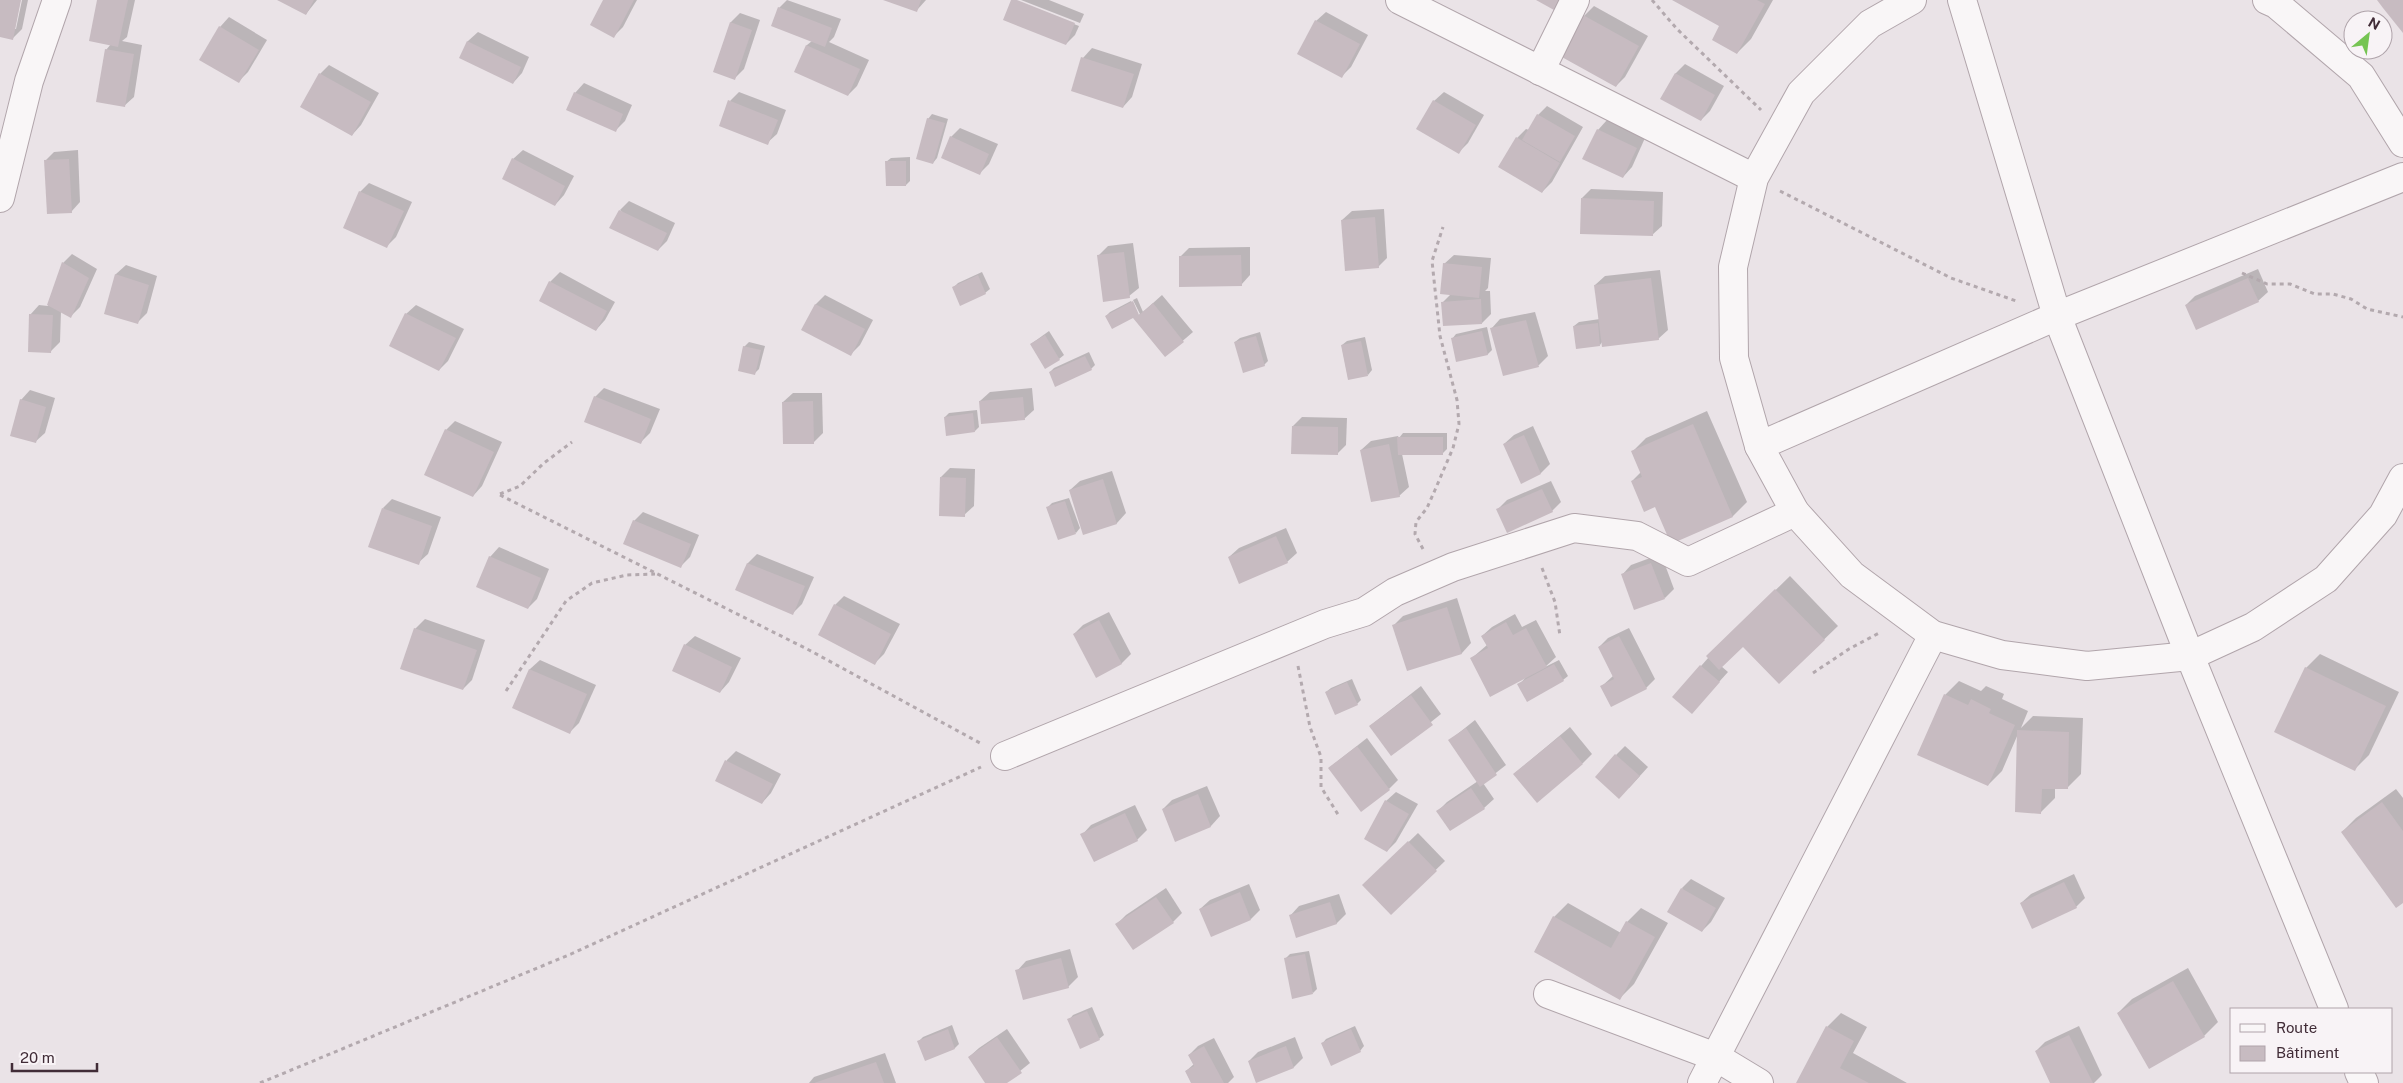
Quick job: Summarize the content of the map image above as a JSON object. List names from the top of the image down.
{
  "legend": ["Route", "Bâtiment"],
  "scale_bar": "20 m",
  "north": "top right"
}
